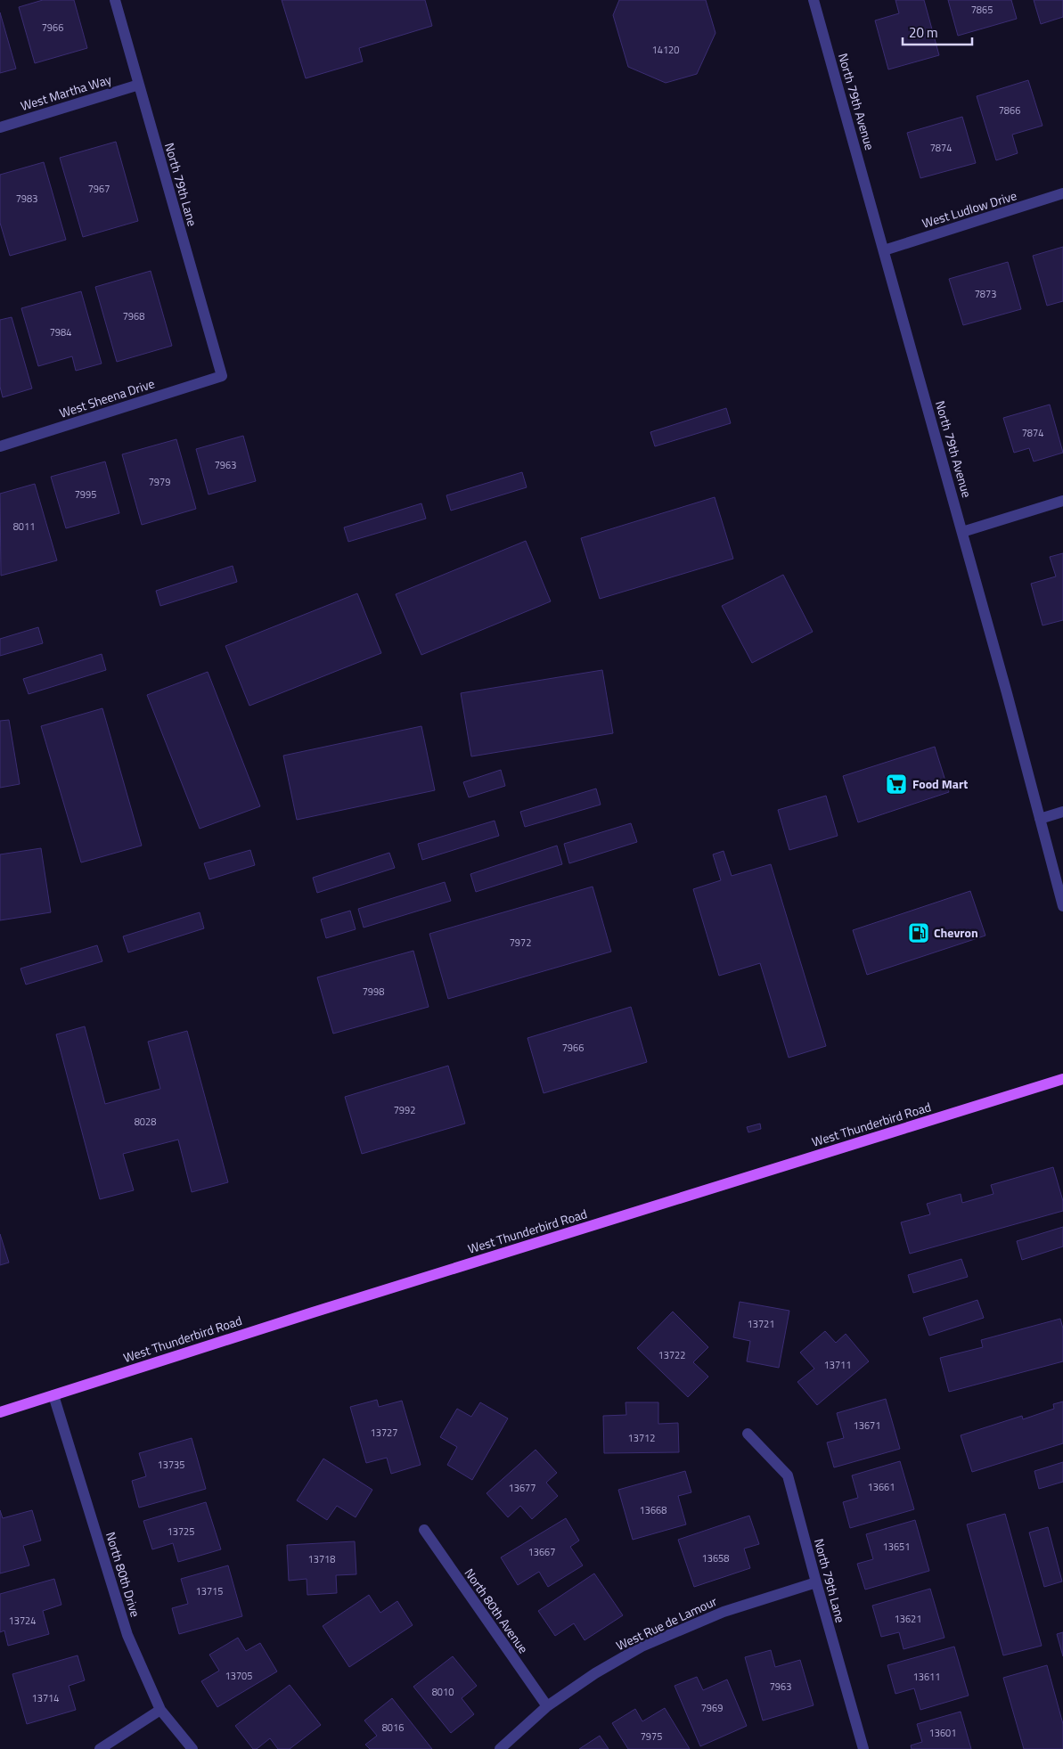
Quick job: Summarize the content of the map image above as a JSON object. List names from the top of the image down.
{
  "streets": {
    "main road": ["West Thunderbird Road"],
    "street": [
      "West Martha Way",
      "North 79th Avenue",
      "North 79th Lane",
      "West Ludlow Drive",
      "West Sheena Drive",
      "North 80th Drive",
      "North 80th Avenue",
      "West Rue de Lamour"
    ]
  },
  "crossings": [
    ["West Martha Way", "North 79th Lane"],
    ["North 79th Avenue", "West Ludlow Drive"],
    ["North 79th Lane", "West Sheena Drive"],
    ["North 79th Lane", "West Rue de Lamour"],
    ["West Thunderbird Road", "North 80th Drive"],
    ["North 80th Avenue", "West Rue de Lamour"]
  ],
  "places": {
    "supermarket": ["Food Mart"],
    "fuel station": ["Chevron"]
  },
  "house_numbers": [
    "7865",
    "7966",
    "14120",
    "7866",
    "7874",
    "7967",
    "7983",
    "7873",
    "7968",
    "7984",
    "7874",
    "7963",
    "7979",
    "7995",
    "8011",
    "7972",
    "7998",
    "7966",
    "7992",
    "8028",
    "13721",
    "13722",
    "13711",
    "13671",
    "13727",
    "13712",
    "13735",
    "13661",
    "13677",
    "13668",
    "13725",
    "13651",
    "13667",
    "13658",
    "13718",
    "13715",
    "13621",
    "13724",
    "13705",
    "13611",
    "7963",
    "8010",
    "13714",
    "7969",
    "8016",
    "13601",
    "7975"
  ],
  "scale_bar": "20 m"
}
